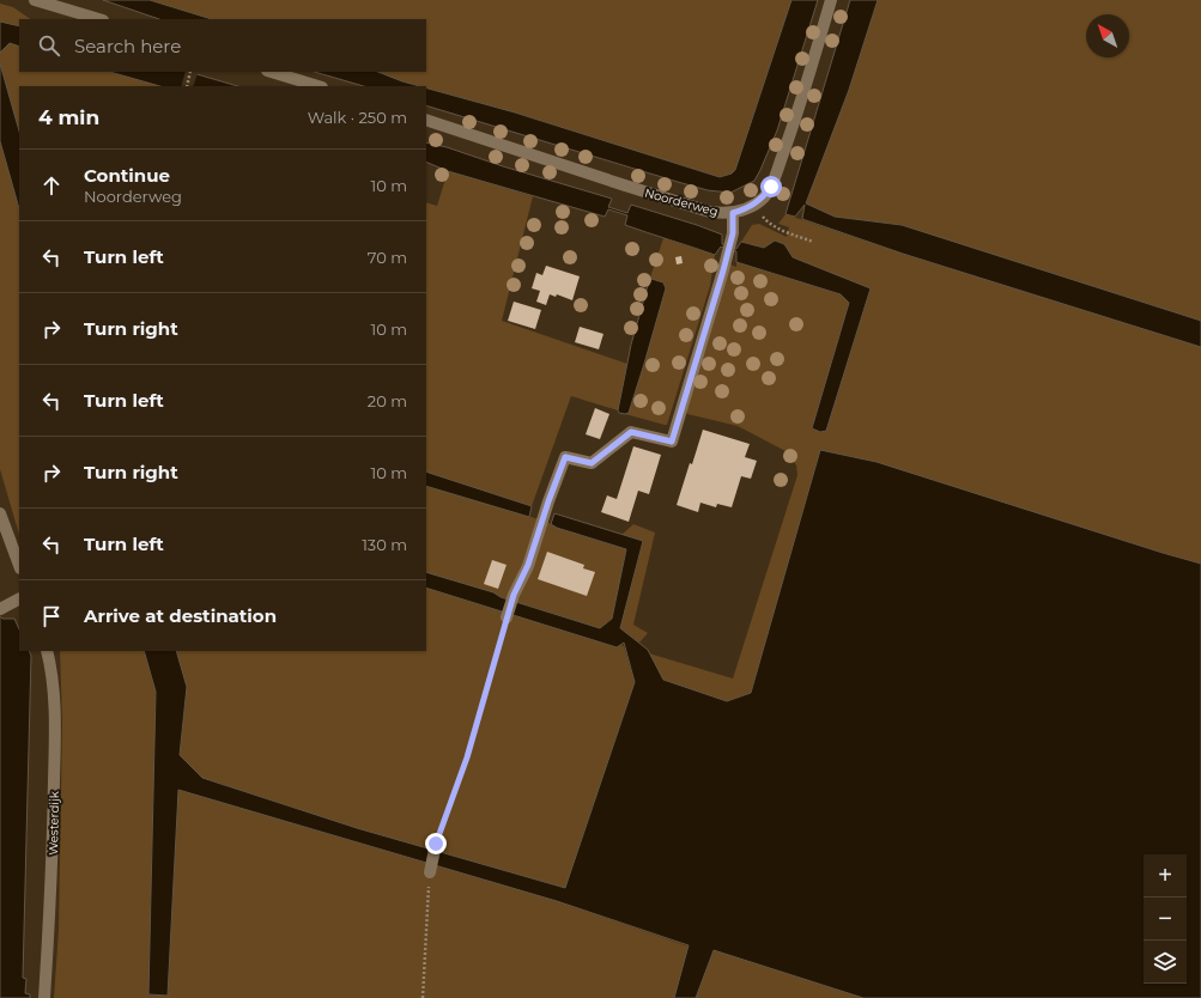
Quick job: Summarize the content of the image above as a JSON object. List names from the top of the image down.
{
  "streets": {
    "street": ["Noorderweg", "Westerdijk"]
  },
  "north": "top left",
  "page": {
    "search": "Search here",
    "heading": ["4 min", "Walk · 250 m"],
    "list": [
      ["Continue", "Noorderweg", "10 m"],
      ["Turn left", "70 m"],
      ["Turn right", "10 m"],
      ["Turn left", "20 m"],
      ["Turn right", "10 m"],
      ["Turn left", "130 m"],
      "Arrive at destination"
    ],
    "map_buttons": ["+", "−"]
  }
}
